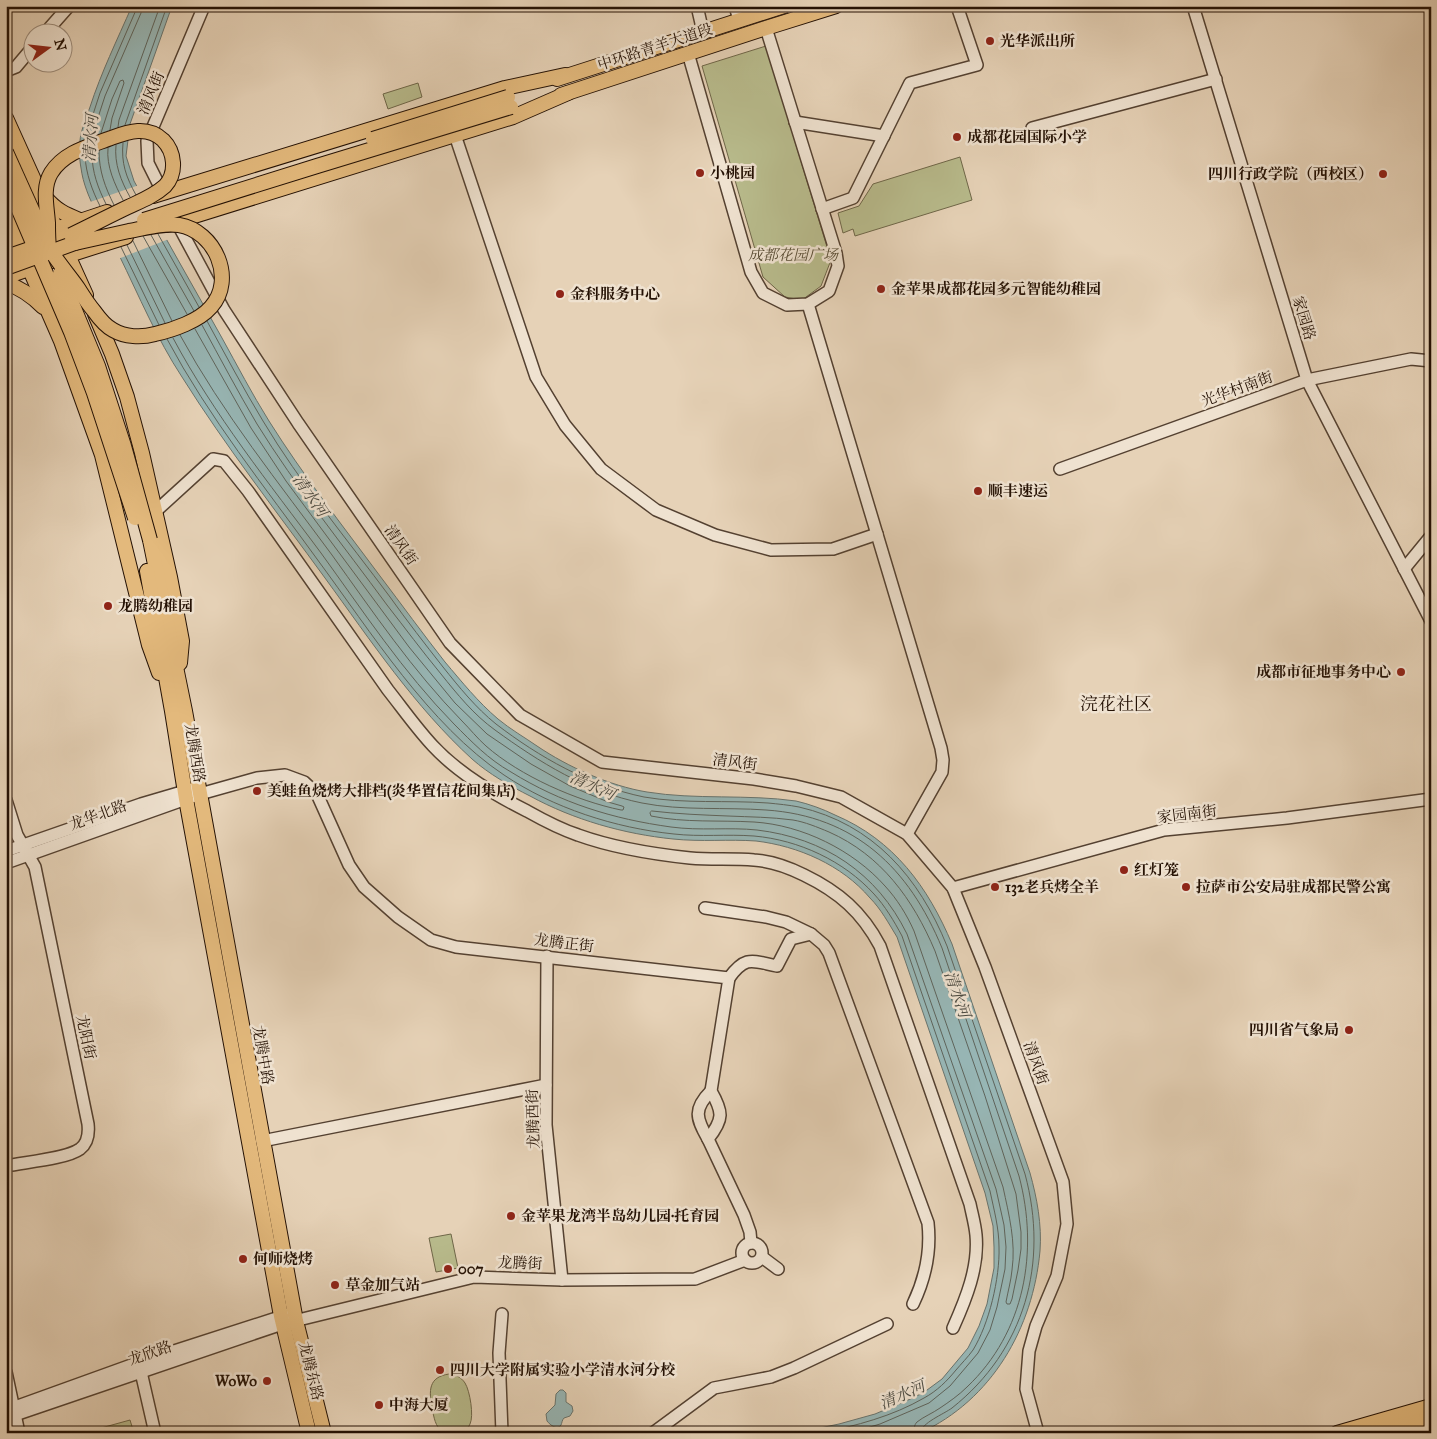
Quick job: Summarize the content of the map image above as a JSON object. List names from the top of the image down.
{
  "streets": {
    "main road": [
      "中环路青羊大道段",
      "龙腾西路",
      "龙腾中路",
      "龙腾东路"
    ],
    "street": [
      "清风街",
      "家园路",
      "光华村南街",
      "家园南街",
      "龙华北路",
      "龙腾正街",
      "龙阳街",
      "龙腾西街",
      "龙腾街",
      "龙欣路"
    ]
  },
  "crossings": [
    ["清风街", "家园南街"],
    ["家园路", "光华村南街"],
    ["龙腾西路", "龙华北路"],
    ["龙腾西路", "龙腾正街"],
    ["龙腾西路", "龙腾中路"],
    ["龙华北路", "龙腾正街"],
    ["龙华北路", "龙阳街"],
    ["龙华北路", "龙腾中路"],
    ["龙腾正街", "龙腾中路"],
    ["龙腾正街", "龙腾西街"],
    ["龙腾中路", "龙腾街"],
    ["龙腾中路", "龙欣路"],
    ["龙腾中路", "龙腾东路"],
    ["龙腾西街", "龙腾街"],
    ["龙腾街", "龙欣路"],
    ["龙腾街", "龙腾东路"],
    ["龙欣路", "龙腾东路"]
  ],
  "districts": ["浣花社区"],
  "water": ["清水河"],
  "parks": ["成都花园广场"],
  "places": [
    "光华派出所",
    "成都花园国际小学",
    "小桃园",
    "四川行政学院（西校区）",
    "金苹果成都花园多元智能幼稚园",
    "金科服务中心",
    "顺丰速运",
    "龙腾幼稚园",
    "成都市征地事务中心",
    "美蛙鱼烧烤大排档(炎华置信花间集店)",
    "红灯笼",
    "132老兵烤全羊",
    "拉萨市公安局驻成都民警公寓",
    "四川省气象局",
    "金苹果龙湾半岛幼儿园·托育园",
    "何师烧烤",
    "007",
    "草金加气站",
    "四川大学附属实验小学清水河分校",
    "WoWo",
    "中海大厦"
  ],
  "north": "right"
}
